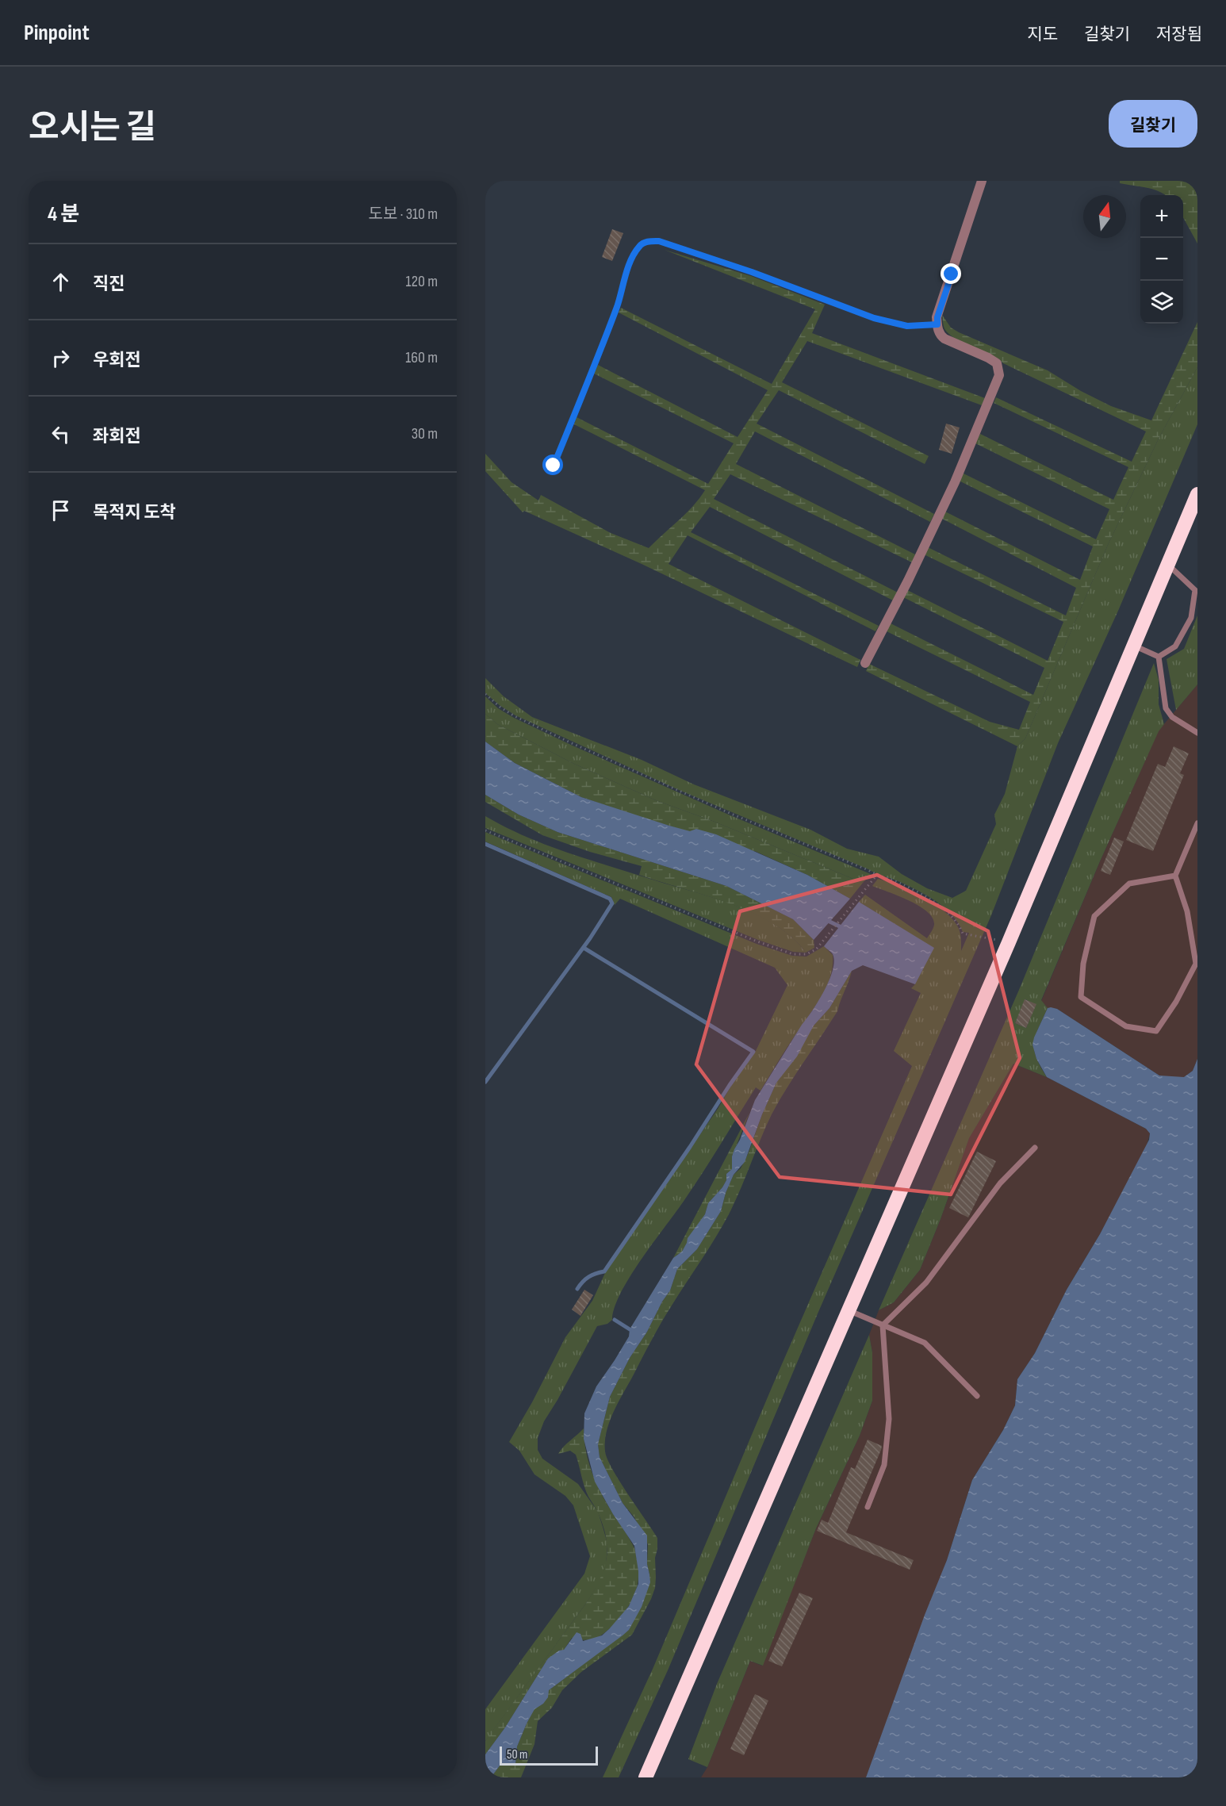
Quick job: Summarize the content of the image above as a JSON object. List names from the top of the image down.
{
  "scale_bar": "50 m",
  "north": "top",
  "page": {
    "header": "Pinpoint",
    "nav": ["지도", "길찾기", "저장됨"],
    "title": "오시는 길",
    "buttons": "길찾기",
    "heading": ["4 분", "도보 · 310 m"],
    "map_buttons": ["+", "−"],
    "list": [
      ["직진", "120 m"],
      ["우회전", "160 m"],
      ["좌회전", "30 m"],
      "목적지 도착"
    ],
    "scale": "50 m"
  }
}
